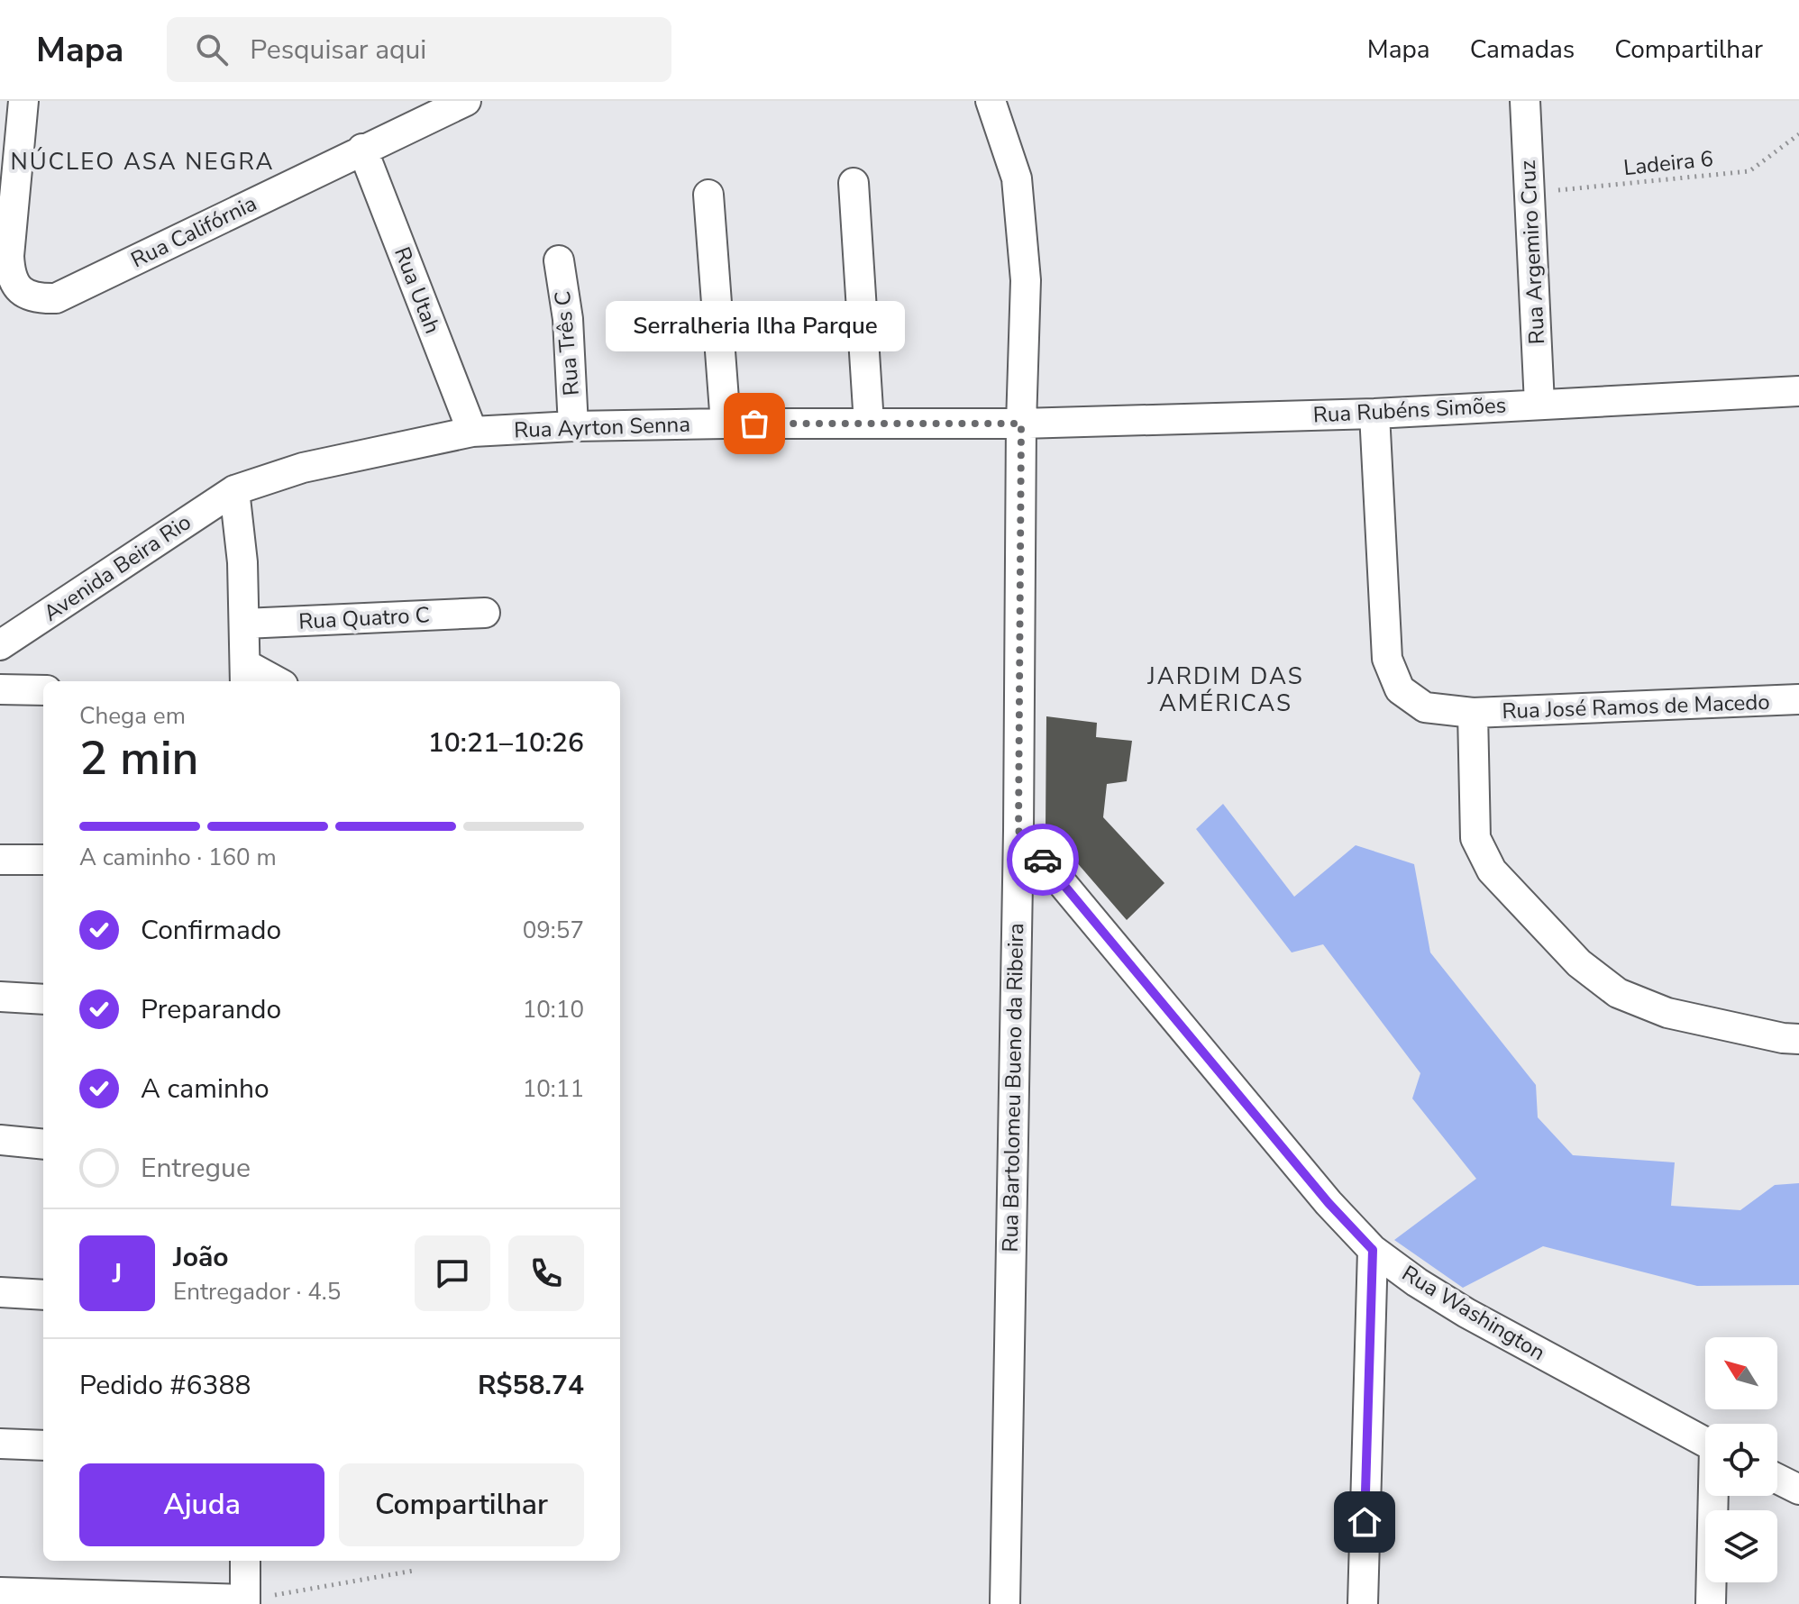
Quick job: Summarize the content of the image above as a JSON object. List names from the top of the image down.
{
  "streets": {
    "street": [
      "Rua Califórnia",
      "Rua Argemiro Cruz",
      "Rua Utah",
      "Rua Três C",
      "Rua Rubéns Simões",
      "Rua Ayrton Senna",
      "Avenida Beira Rio",
      "Rua Quatro C",
      "Rua José Ramos de Macedo",
      "Rua Bartolomeu Bueno da Ribeira",
      "Rua Washington"
    ],
    "path": ["Ladeira 6"]
  },
  "crossings": [
    ["Ladeira 6", "Rua Argemiro Cruz"],
    ["Rua Califórnia", "Rua Utah"],
    ["Rua Argemiro Cruz", "Rua Rubéns Simões"],
    ["Rua Utah", "Rua Ayrton Senna"],
    ["Rua Três C", "Rua Ayrton Senna"],
    ["Rua Rubéns Simões", "Rua Ayrton Senna"],
    ["Rua Rubéns Simões", "Rua José Ramos de Macedo"],
    ["Rua Rubéns Simões", "Rua Bartolomeu Bueno da Ribeira"],
    ["Rua Ayrton Senna", "Avenida Beira Rio"],
    ["Rua Ayrton Senna", "Rua Bartolomeu Bueno da Ribeira"],
    ["Rua Bartolomeu Bueno da Ribeira", "Rua Washington"]
  ],
  "districts": ["NÚCLEO ASA NEGRA", "JARDIM DAS AMÉRICAS"],
  "places": ["Serralheria Ilha Parque"],
  "north": "top left",
  "page": {
    "header": "Mapa",
    "search": "Pesquisar aqui",
    "nav": ["Mapa", "Camadas", "Compartilhar"],
    "bubble": "Serralheria Ilha Parque",
    "heading": ["2 min", "Chega em", "10:21–10:26"],
    "panel": [
      "João",
      "Entregador · 4.5",
      "Pedido #6388",
      "R$58.74"
    ],
    "bar": "A caminho · 160 m",
    "list": [
      ["Confirmado", "09:57"],
      ["Preparando", "10:10"],
      ["A caminho", "10:11"],
      "Entregue"
    ],
    "round": "J",
    "buttons": ["Ajuda", "Compartilhar"]
  }
}
